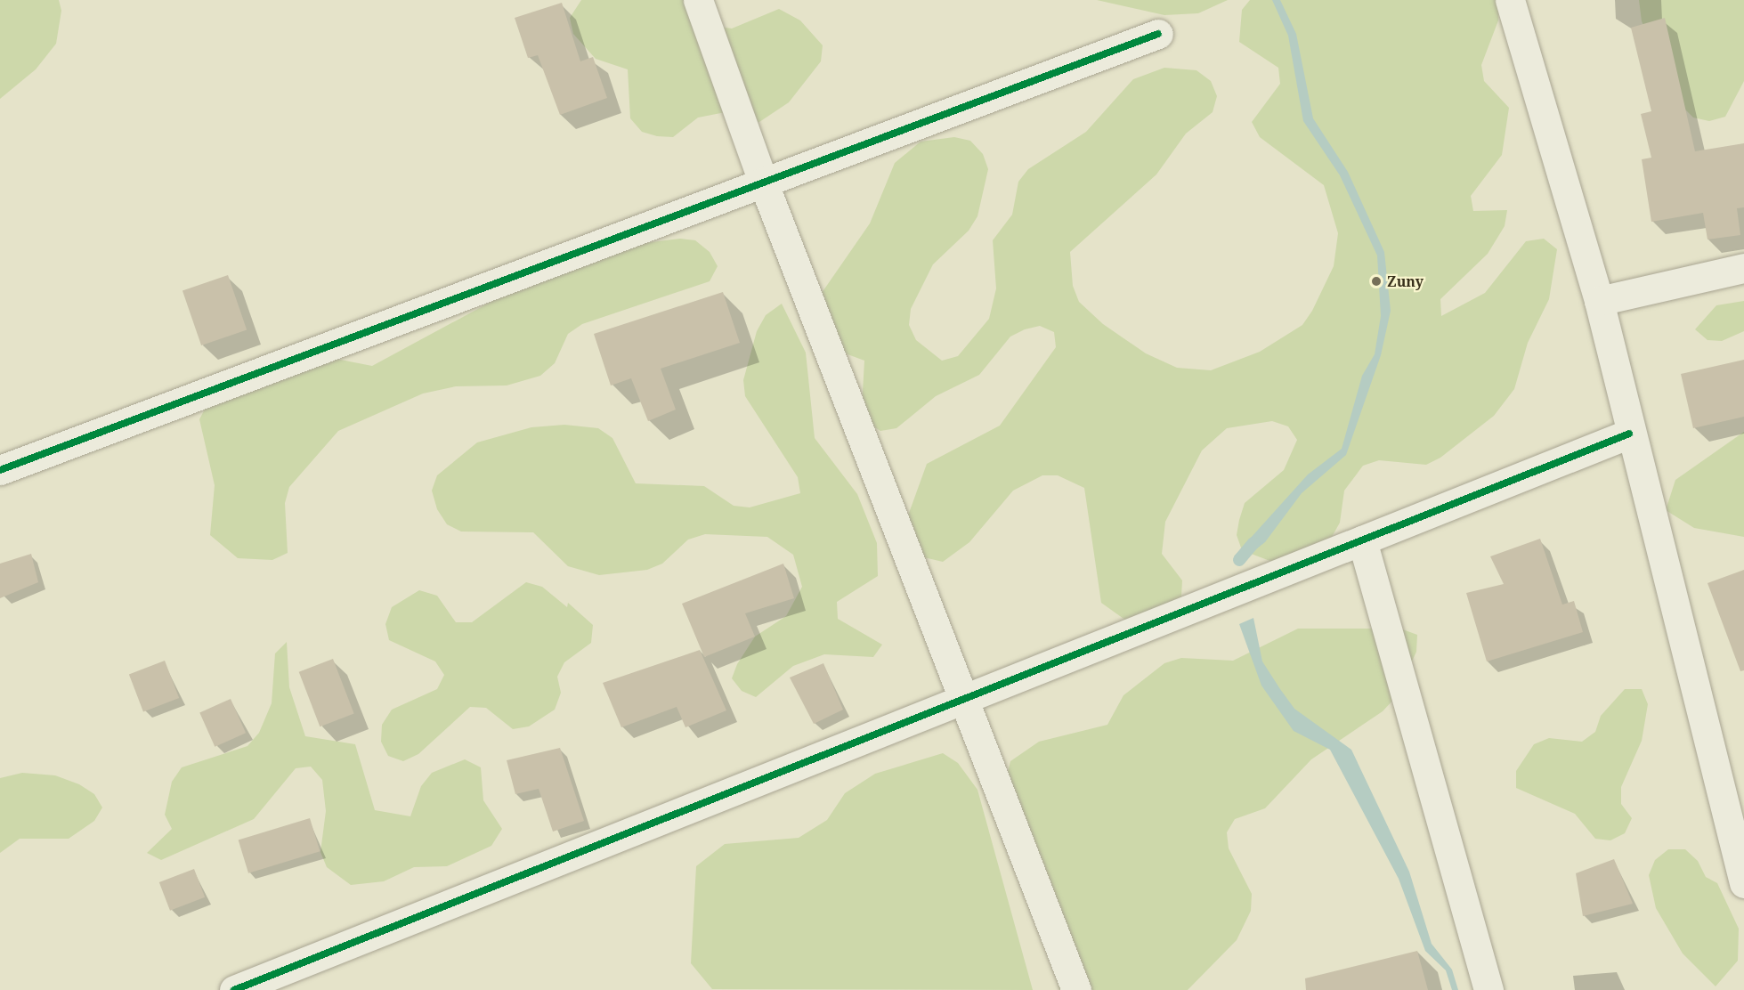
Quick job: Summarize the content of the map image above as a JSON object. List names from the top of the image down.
{
  "places": ["Zuny"]
}
